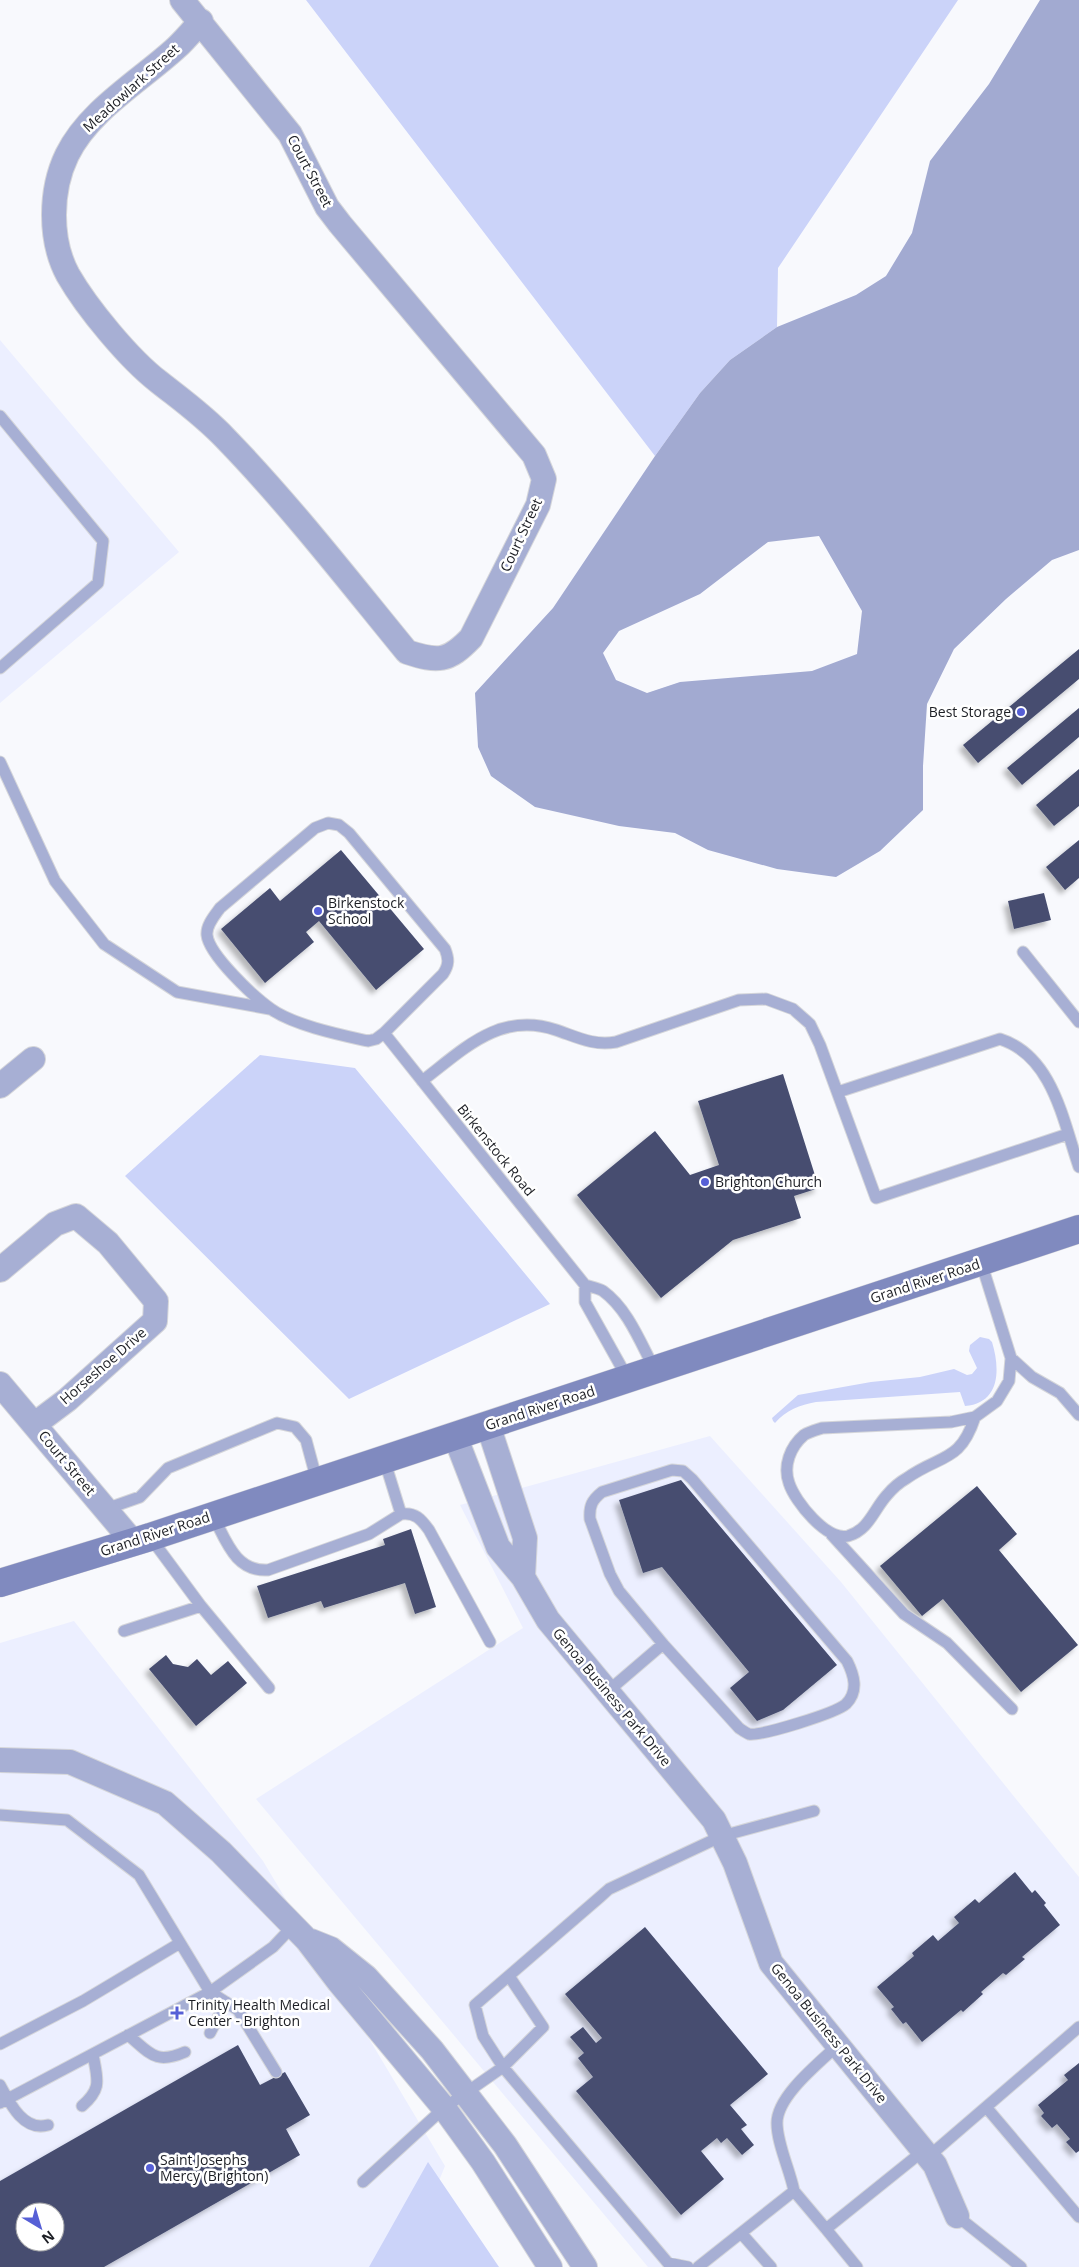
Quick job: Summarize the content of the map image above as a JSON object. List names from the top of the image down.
{
  "streets": {
    "main road": ["Grand River Road"],
    "street": [
      "Meadowlark Street",
      "Court Street",
      "Horseshoe Drive",
      "Genoa Business Park Drive"
    ],
    "lane": ["Birkenstock Road"]
  },
  "crossings": [
    ["Meadowlark Street", "Court Street"],
    ["Court Street", "Grand River Road"],
    ["Court Street", "Horseshoe Drive"],
    ["Birkenstock Road", "Grand River Road"],
    ["Grand River Road", "Genoa Business Park Drive"]
  ],
  "places": {
    "other": [
      "Best Storage",
      "Birkenstock School",
      "Brighton Church",
      "Saint Josephs Mercy (Brighton)"
    ],
    "health": ["Trinity Health Medical Center - Brighton"]
  },
  "north": "bottom right"
}
